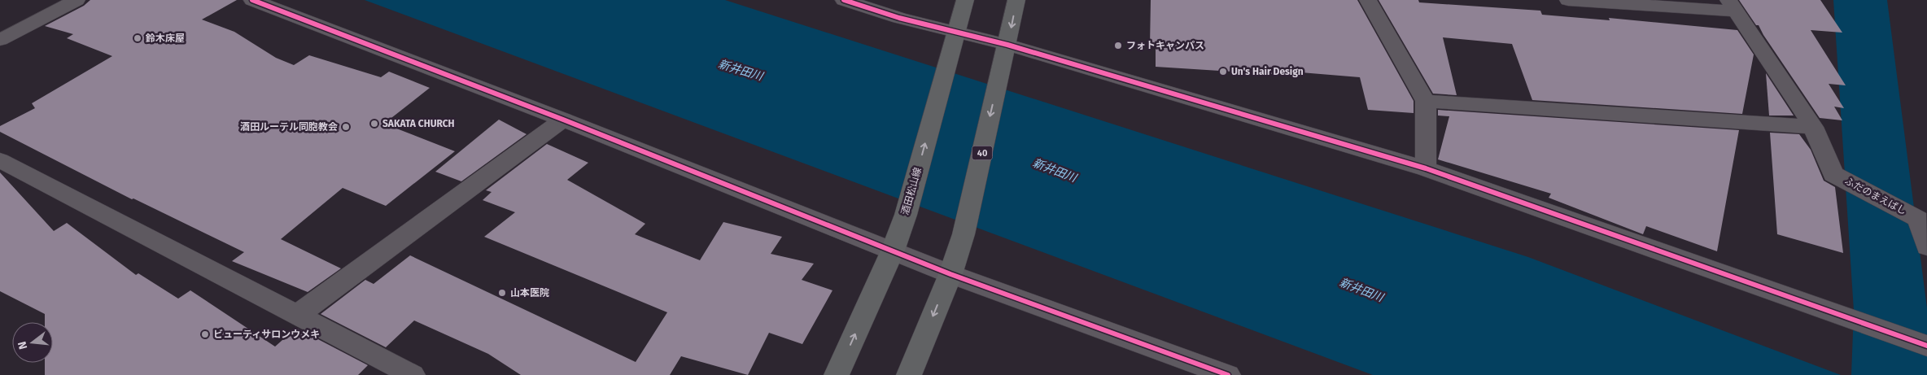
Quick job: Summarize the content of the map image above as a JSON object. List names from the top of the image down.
{
  "streets": {
    "main road": ["40", "酒田松山線"],
    "street": ["ふだのまえばし"]
  },
  "water": ["新井田川"],
  "places": [
    "鈴木床屋",
    "フォトキャンパス",
    "Un's Hair Design",
    "SAKATA CHURCH",
    "酒田ルーテル同胞教会",
    "山本医院",
    "ビューティサロンウメキ"
  ],
  "north": "left"
}
